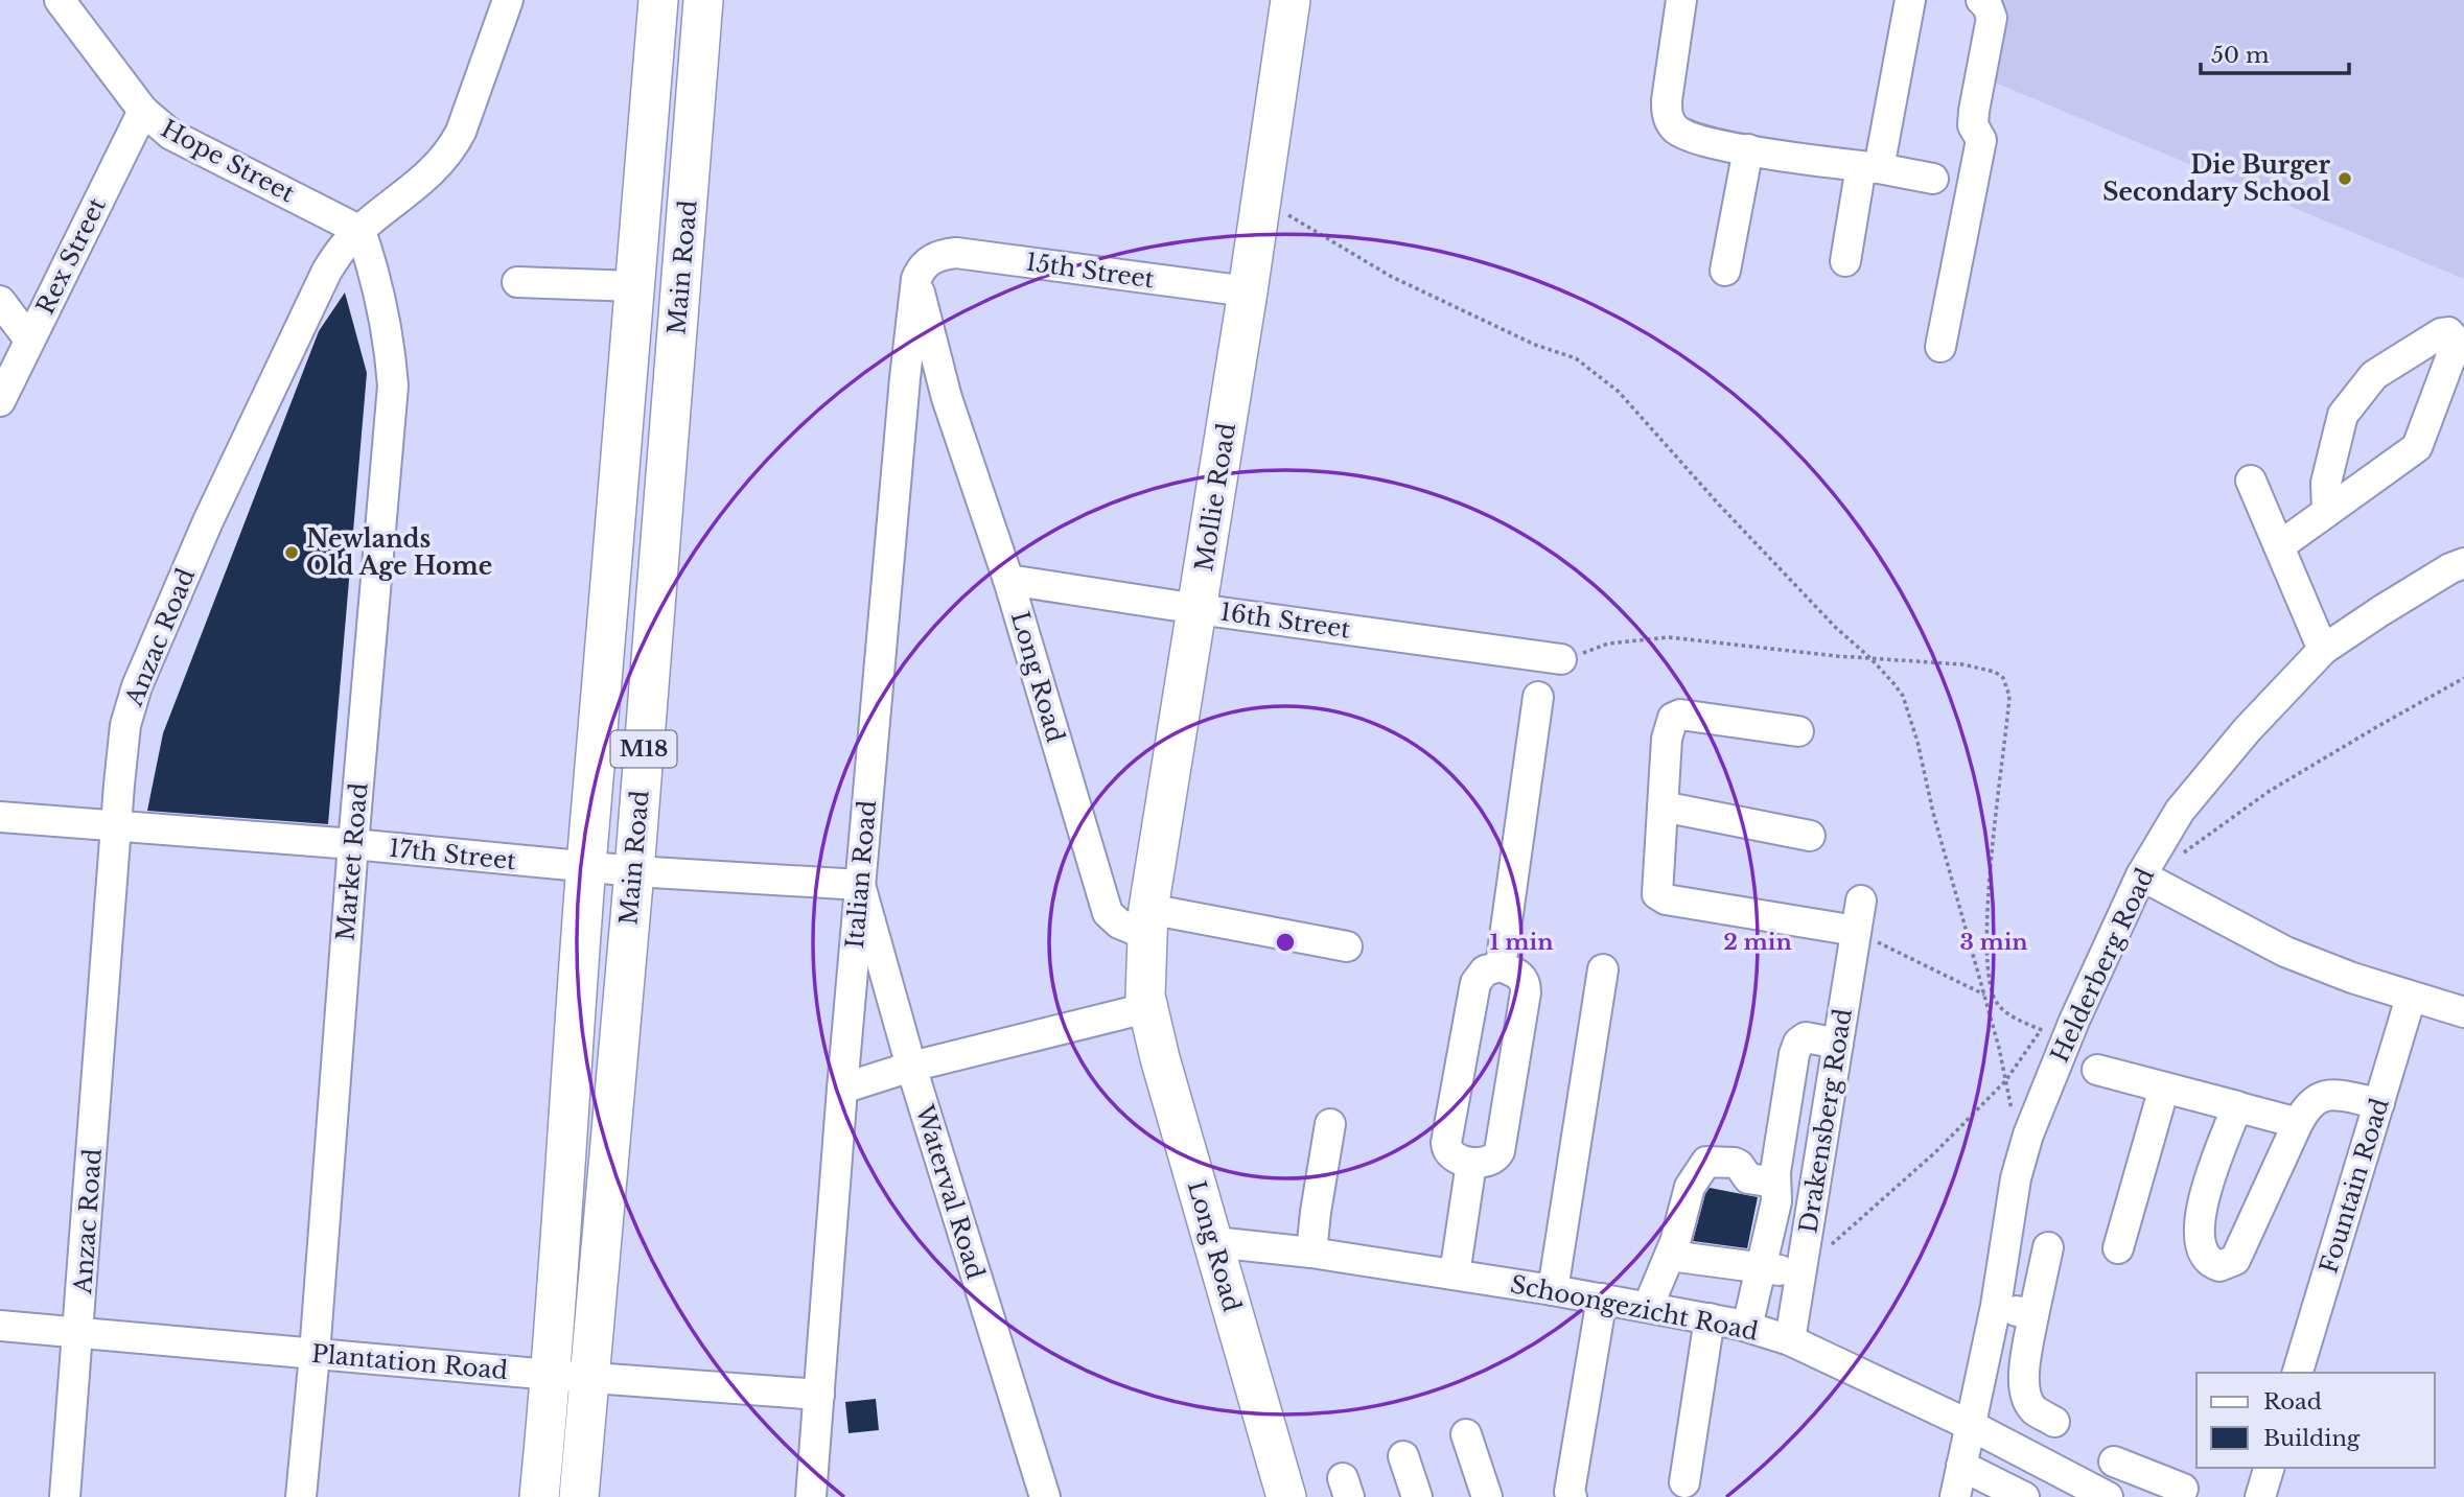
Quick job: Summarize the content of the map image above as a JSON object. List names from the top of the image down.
{
  "streets": {
    "main road": [
      "Main Road",
      "Mollie Road",
      "Long Road",
      "M18"
    ],
    "street": [
      "Hope Street",
      "Rex Street",
      "15th Street",
      "16th Street",
      "Anzac Road",
      "17th Street",
      "Market Road",
      "Italian Road",
      "Helderberg Road",
      "Drakensberg Road",
      "Fountain Road",
      "Waterval Road",
      "Schoongezicht Road",
      "Plantation Road"
    ]
  },
  "crossings": [
    ["Hope Street", "Rex Street"],
    ["Hope Street", "Anzac Road"],
    ["Hope Street", "Market Road"],
    ["Main Road", "17th Street"],
    ["Main Road", "Plantation Road"],
    ["15th Street", "Mollie Road"],
    ["15th Street", "Long Road"],
    ["15th Street", "Italian Road"],
    ["Mollie Road", "16th Street"],
    ["Mollie Road", "Long Road"],
    ["16th Street", "Long Road"],
    ["Anzac Road", "17th Street"],
    ["Anzac Road", "Market Road"],
    ["Anzac Road", "Plantation Road"],
    ["Long Road", "Italian Road"],
    ["Long Road", "Schoongezicht Road"],
    ["17th Street", "Market Road"],
    ["17th Street", "Italian Road"],
    ["17th Street", "Waterval Road"],
    ["Market Road", "Plantation Road"],
    ["Italian Road", "Waterval Road"],
    ["Italian Road", "Plantation Road"],
    ["Helderberg Road", "Schoongezicht Road"],
    ["Drakensberg Road", "Schoongezicht Road"]
  ],
  "places": ["Die Burger Secondary School", "Newlands Old Age Home"],
  "legend": ["Road", "Building"],
  "scale_bar": "50 m",
  "rings": ["1 min", "2 min", "3 min"]
}
